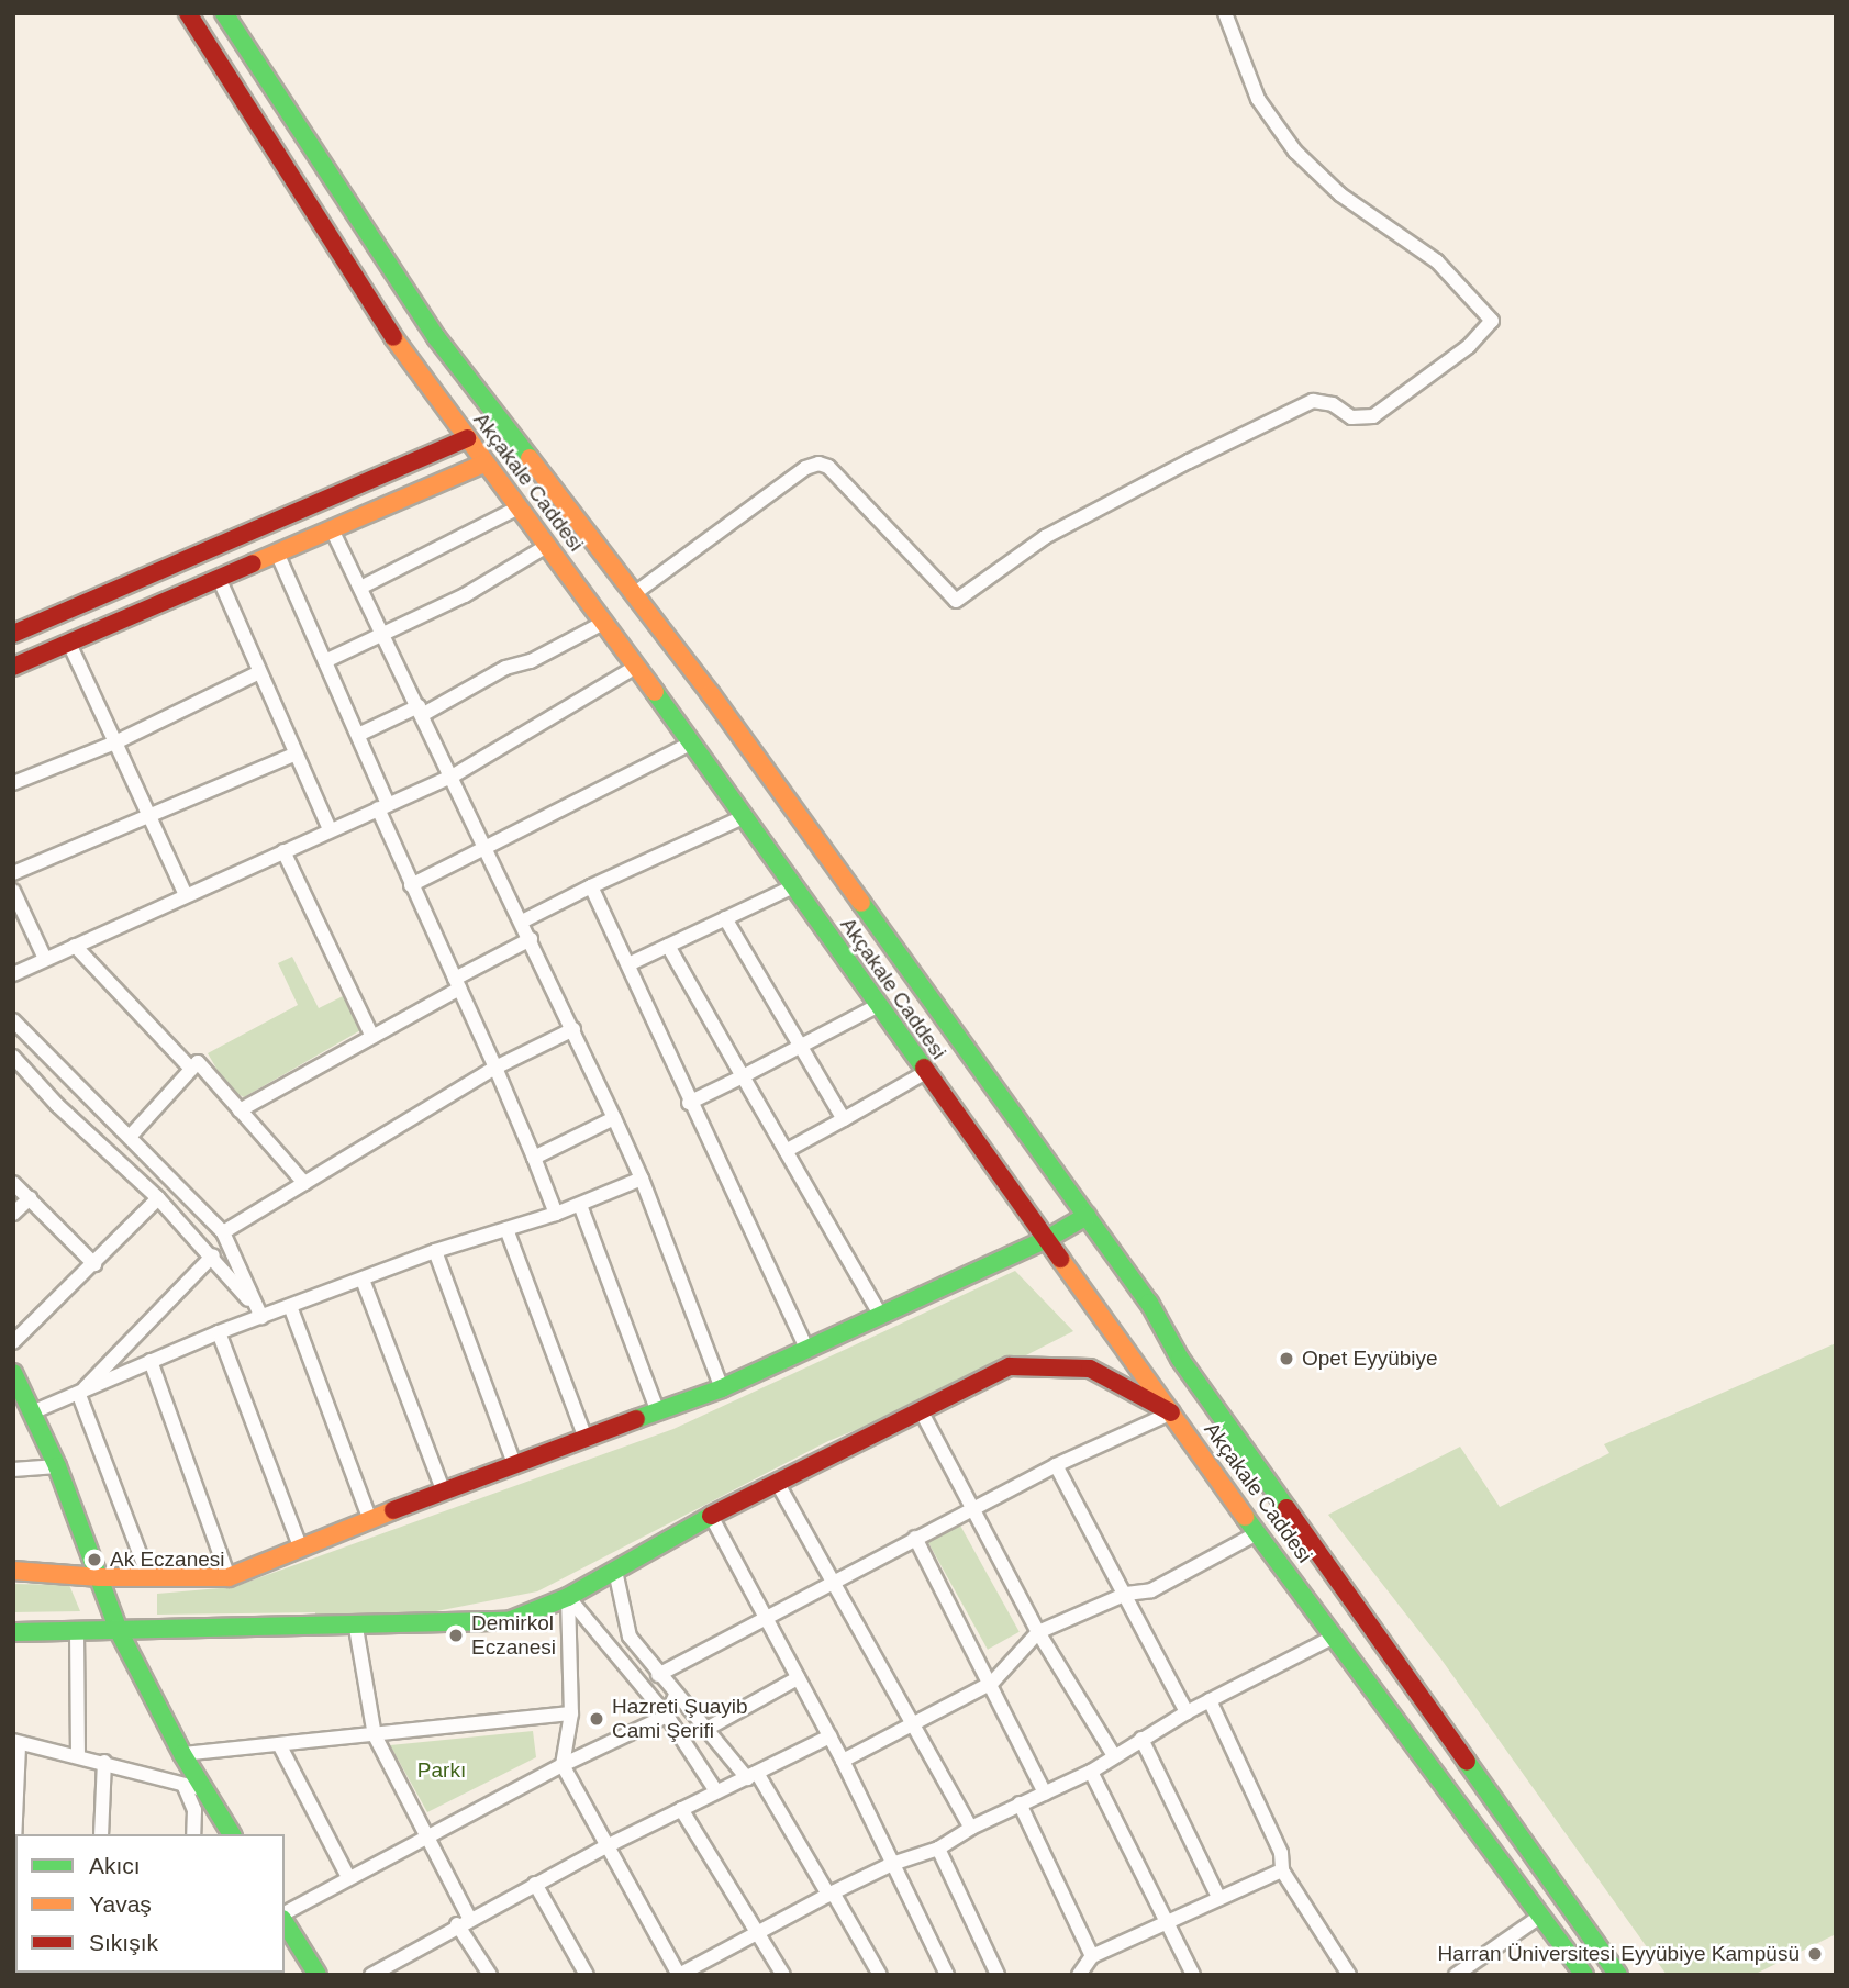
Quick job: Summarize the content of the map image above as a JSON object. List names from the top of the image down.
{
  "streets": {
    "main road": ["Akçakale Caddesi"]
  },
  "parks": ["Parkı"],
  "places": [
    "Opet Eyyübiye",
    "Ak Eczanesi",
    "Demirkol Eczanesi",
    "Hazreti Şuayib Cami Şerifi",
    "Harran Üniversitesi Eyyübiye Kampüsü"
  ],
  "legend": ["Akıcı", "Yavaş", "Sıkışık"]
}
